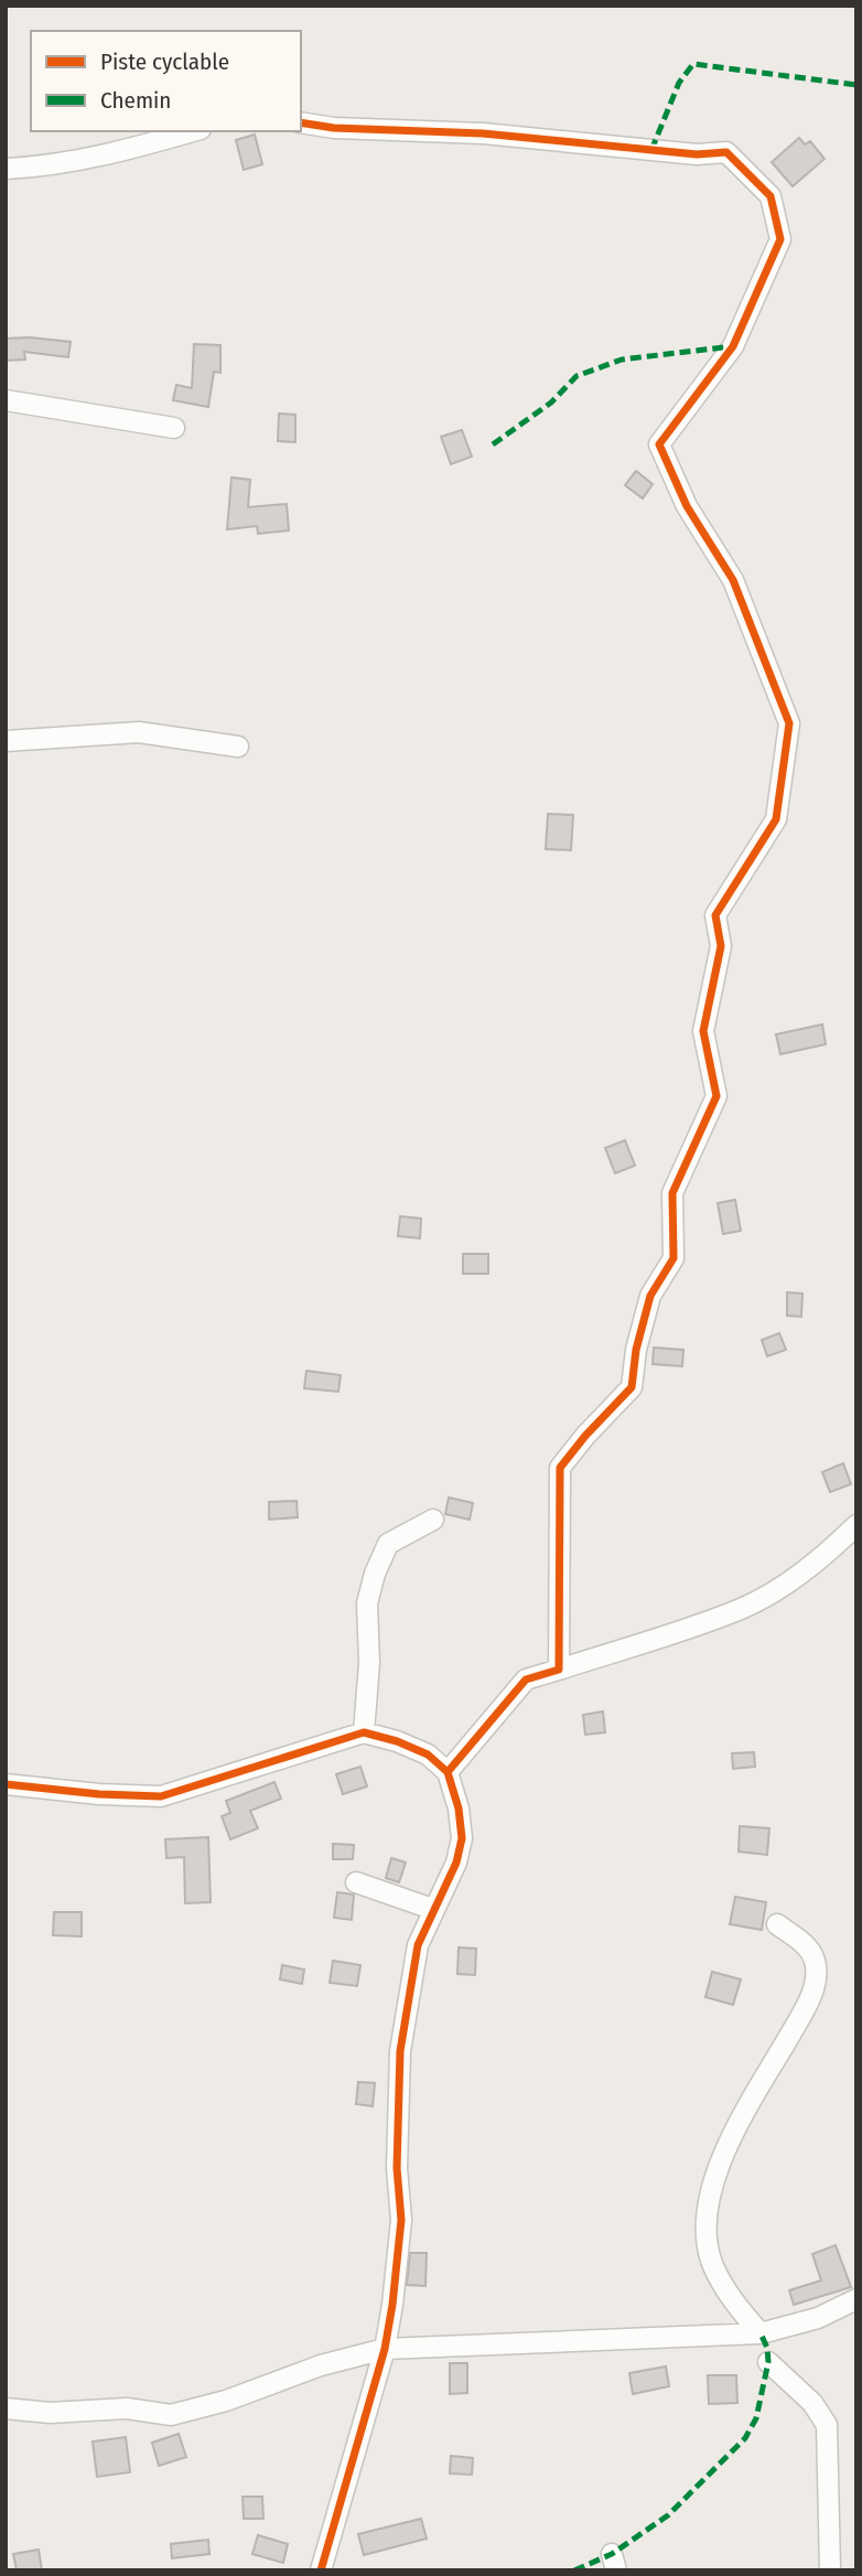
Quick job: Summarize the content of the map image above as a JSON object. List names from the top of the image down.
{
  "legend": ["Piste cyclable", "Chemin"]
}
